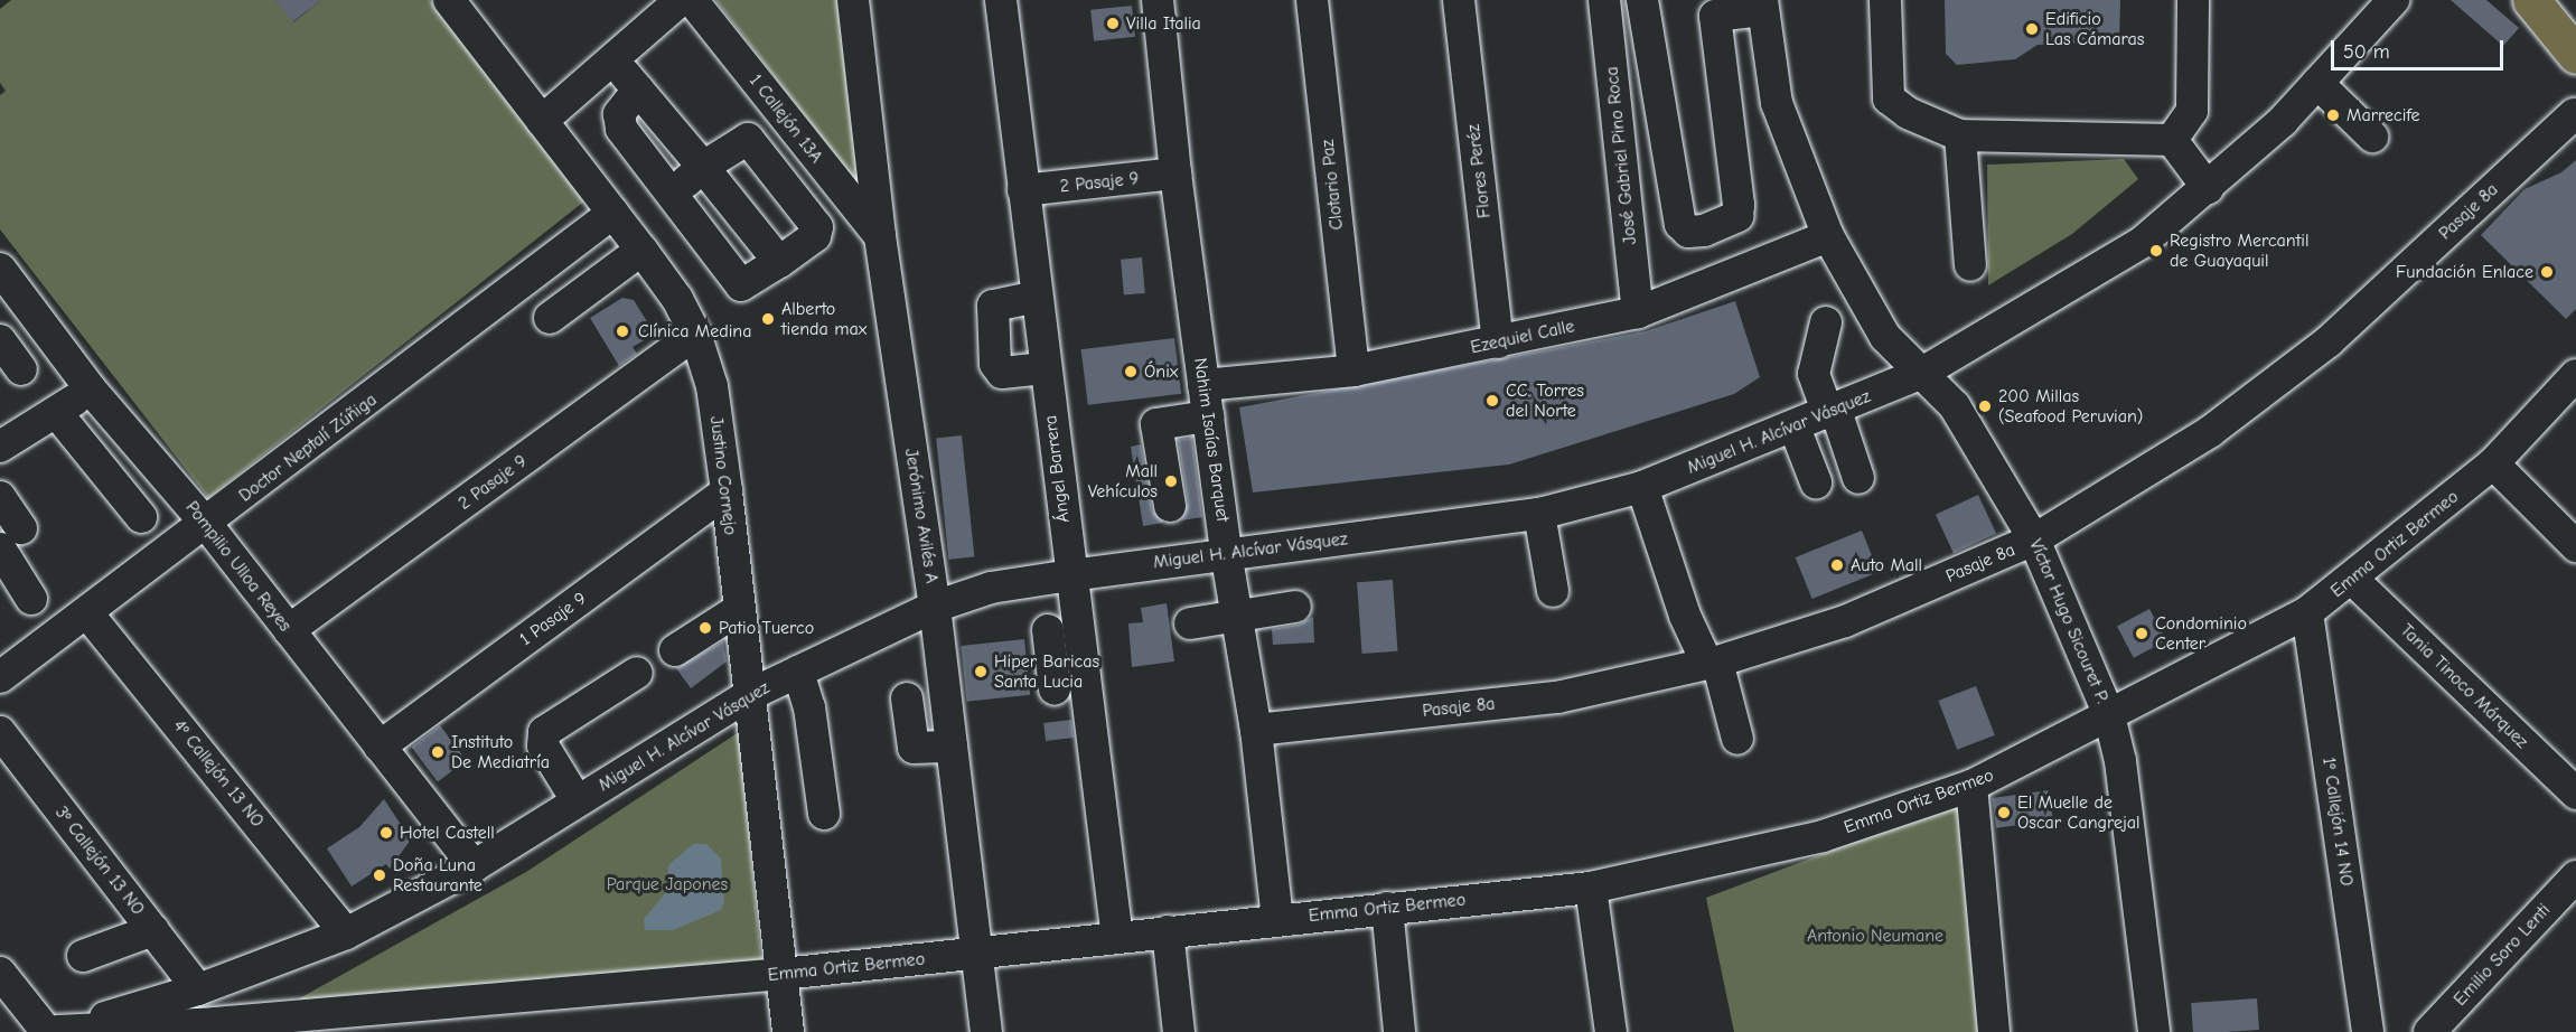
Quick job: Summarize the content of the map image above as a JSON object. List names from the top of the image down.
{
  "streets": {
    "street": [
      "1 Callejón 13A",
      "José Gabriel Pino Roca",
      "Flores Peréz",
      "2 Pasaje 9",
      "Clotario Paz",
      "Pasaje 8a",
      "Ezequiel Calle",
      "Miguel H. Alcívar Vásquez",
      "Nahim Isaías Barquet",
      "Doctor Neptalí Zúñiga",
      "Ángel Barrera",
      "Justino Cornejo",
      "Jerónimo Avilés A",
      "Emma Ortiz Bermeo",
      "Pompilio Ulloa Reyes",
      "1 Pasaje 9",
      "Víctor Hugo Sicouret P.",
      "Tania Tinoco Márquez",
      "4º Callejón 13 NO",
      "1º Callejón 14 NO",
      "3º Callejón 13 NO",
      "Emilio Soro Lenti"
    ]
  },
  "crossings": [
    ["1 Callejón 13A", "Jerónimo Avilés A"],
    ["José Gabriel Pino Roca", "Ezequiel Calle"],
    ["Flores Peréz", "Ezequiel Calle"],
    ["2 Pasaje 9", "Nahim Isaías Barquet"],
    ["2 Pasaje 9", "Ángel Barrera"],
    ["2 Pasaje 9", "Justino Cornejo"],
    ["2 Pasaje 9", "Pompilio Ulloa Reyes"],
    ["Clotario Paz", "Ezequiel Calle"],
    ["Pasaje 8a", "Nahim Isaías Barquet"],
    ["Pasaje 8a", "Víctor Hugo Sicouret P."],
    ["Ezequiel Calle", "Nahim Isaías Barquet"],
    ["Ezequiel Calle", "Víctor Hugo Sicouret P."],
    ["Miguel H. Alcívar Vásquez", "Nahim Isaías Barquet"],
    ["Miguel H. Alcívar Vásquez", "Ángel Barrera"],
    ["Miguel H. Alcívar Vásquez", "Justino Cornejo"],
    ["Miguel H. Alcívar Vásquez", "Jerónimo Avilés A"],
    ["Miguel H. Alcívar Vásquez", "Emma Ortiz Bermeo"],
    ["Miguel H. Alcívar Vásquez", "Pompilio Ulloa Reyes"],
    ["Miguel H. Alcívar Vásquez", "Víctor Hugo Sicouret P."],
    ["Miguel H. Alcívar Vásquez", "4º Callejón 13 NO"],
    ["Miguel H. Alcívar Vásquez", "3º Callejón 13 NO"],
    ["Nahim Isaías Barquet", "Emma Ortiz Bermeo"],
    ["Doctor Neptalí Zúñiga", "Justino Cornejo"],
    ["Doctor Neptalí Zúñiga", "Pompilio Ulloa Reyes"],
    ["Doctor Neptalí Zúñiga", "4º Callejón 13 NO"],
    ["Ángel Barrera", "Emma Ortiz Bermeo"],
    ["Justino Cornejo", "Emma Ortiz Bermeo"],
    ["Justino Cornejo", "1 Pasaje 9"],
    ["Jerónimo Avilés A", "Emma Ortiz Bermeo"],
    ["Emma Ortiz Bermeo", "Víctor Hugo Sicouret P."],
    ["Emma Ortiz Bermeo", "Tania Tinoco Márquez"],
    ["Emma Ortiz Bermeo", "1º Callejón 14 NO"],
    ["Pompilio Ulloa Reyes", "1 Pasaje 9"]
  ],
  "parks": ["Parque Japones", "Antonio Neumane"],
  "places": [
    "Villa Italia",
    "Edificio Las Cámaras",
    "Marrecife",
    "Registro Mercantil de Guayaquil",
    "Fundación Enlace",
    "Alberto tienda max",
    "Clínica Medina",
    "Ónix",
    "CC. Torres del Norte",
    "200 Millas (Seafood Peruvian)",
    "Mall Vehículos",
    "Auto Mall",
    "Patio Tuerco",
    "Condominio Center",
    "Hiper Baricas Santa Lucia",
    "Instituto De Mediatría",
    "El Muelle de Oscar Cangrejal",
    "Hotel Castell",
    "Doña Luna Restaurante"
  ],
  "scale_bar": "50 m"
}
